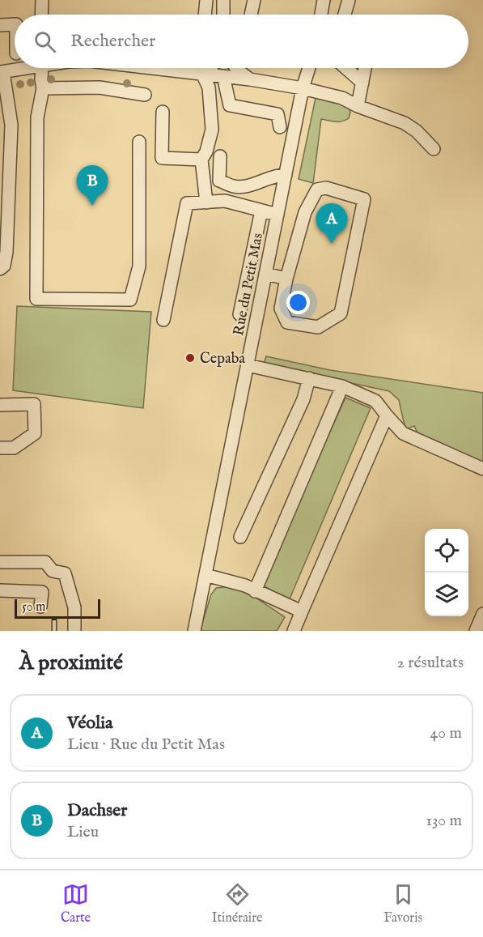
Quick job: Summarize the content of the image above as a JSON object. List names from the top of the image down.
{
  "streets": {
    "street": ["Rue du Petit Mas"]
  },
  "places": ["Cepaba"],
  "scale_bar": "50 m",
  "page": {
    "search": "Rechercher",
    "pins": ["B", "A"],
    "scale": "50 m",
    "heading": ["À proximité", "2 résultats"],
    "list": [
      {
        "mark": "A",
        "name": "Véolia",
        "note": "Lieu · Rue du Petit Mas",
        "value": "40 m"
      },
      {
        "mark": "B",
        "name": "Dachser",
        "note": "Lieu",
        "value": "130 m"
      }
    ],
    "nav": ["Carte", "Itinéraire", "Favoris"]
  }
}
